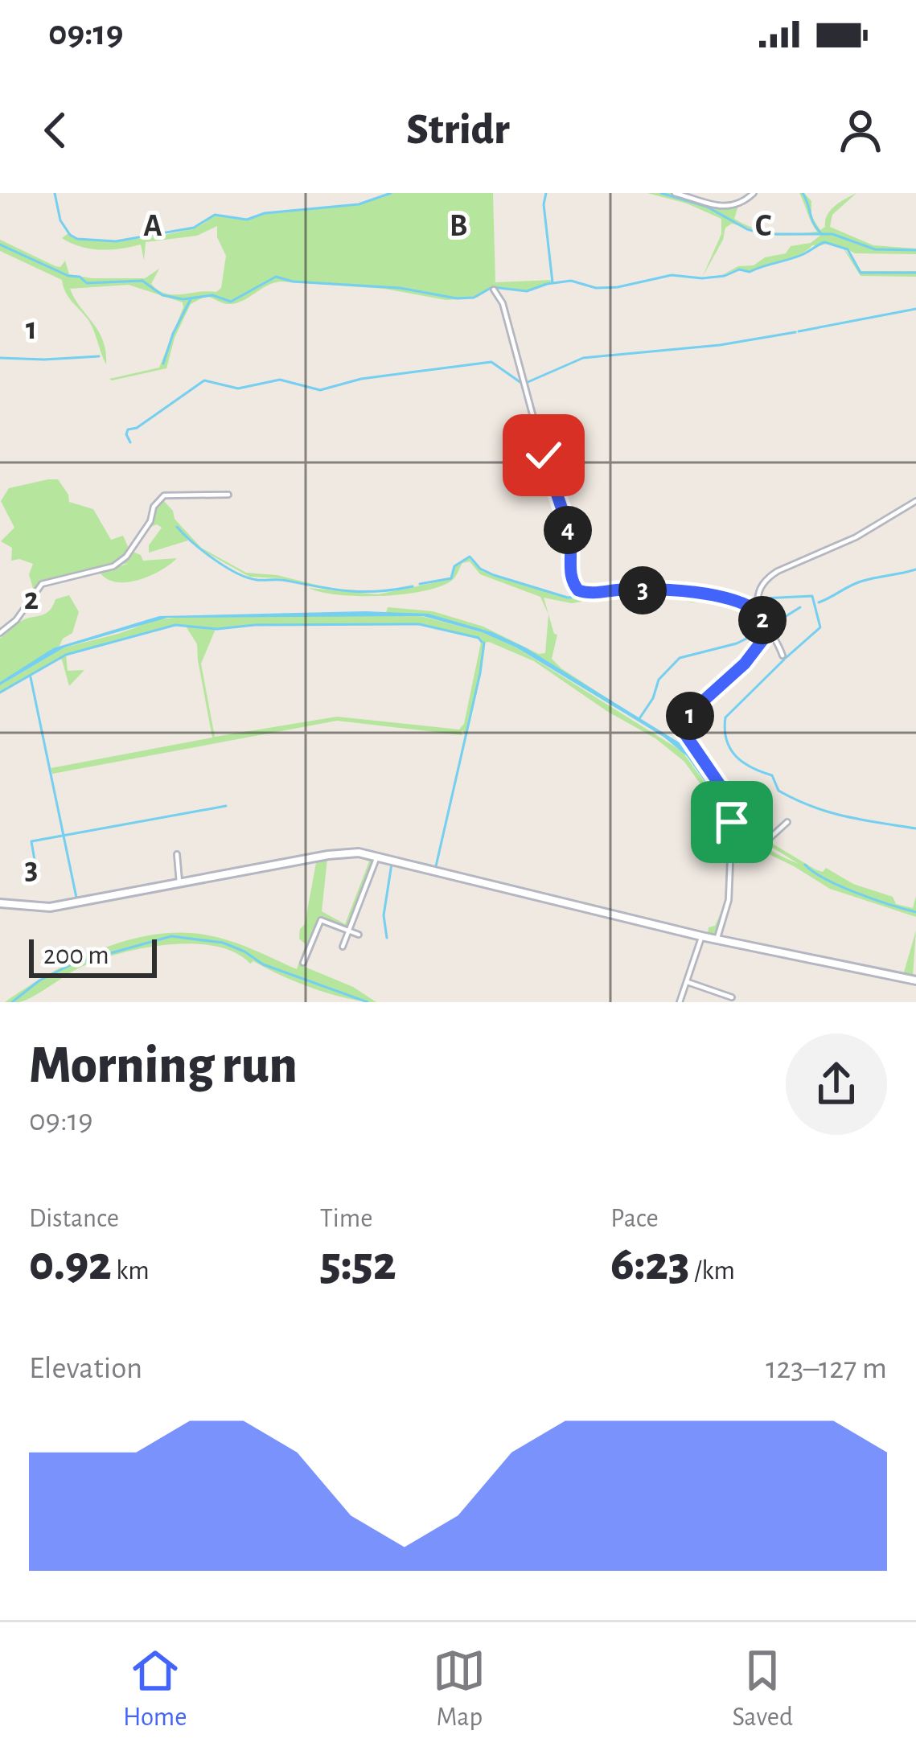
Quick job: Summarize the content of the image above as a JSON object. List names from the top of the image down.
{
  "scale_bar": "200 m",
  "page": {
    "status": "09:19",
    "header": "Stridr",
    "pins": [
      "4",
      "3",
      "2",
      "1"
    ],
    "scale": "200 m",
    "heading": ["Morning run", "09:19"],
    "stats": [
      ["Distance", "0.92 km"],
      ["Time", "5:52"],
      ["Pace", "6:23 /km"]
    ],
    "chart": ["Elevation", "123–127 m"],
    "tabs": ["Home", "Map", "Saved"]
  },
  "grid": {
    "columns": ["A", "B", "C"],
    "rows": ["1", "2", "3"]
  }
}
